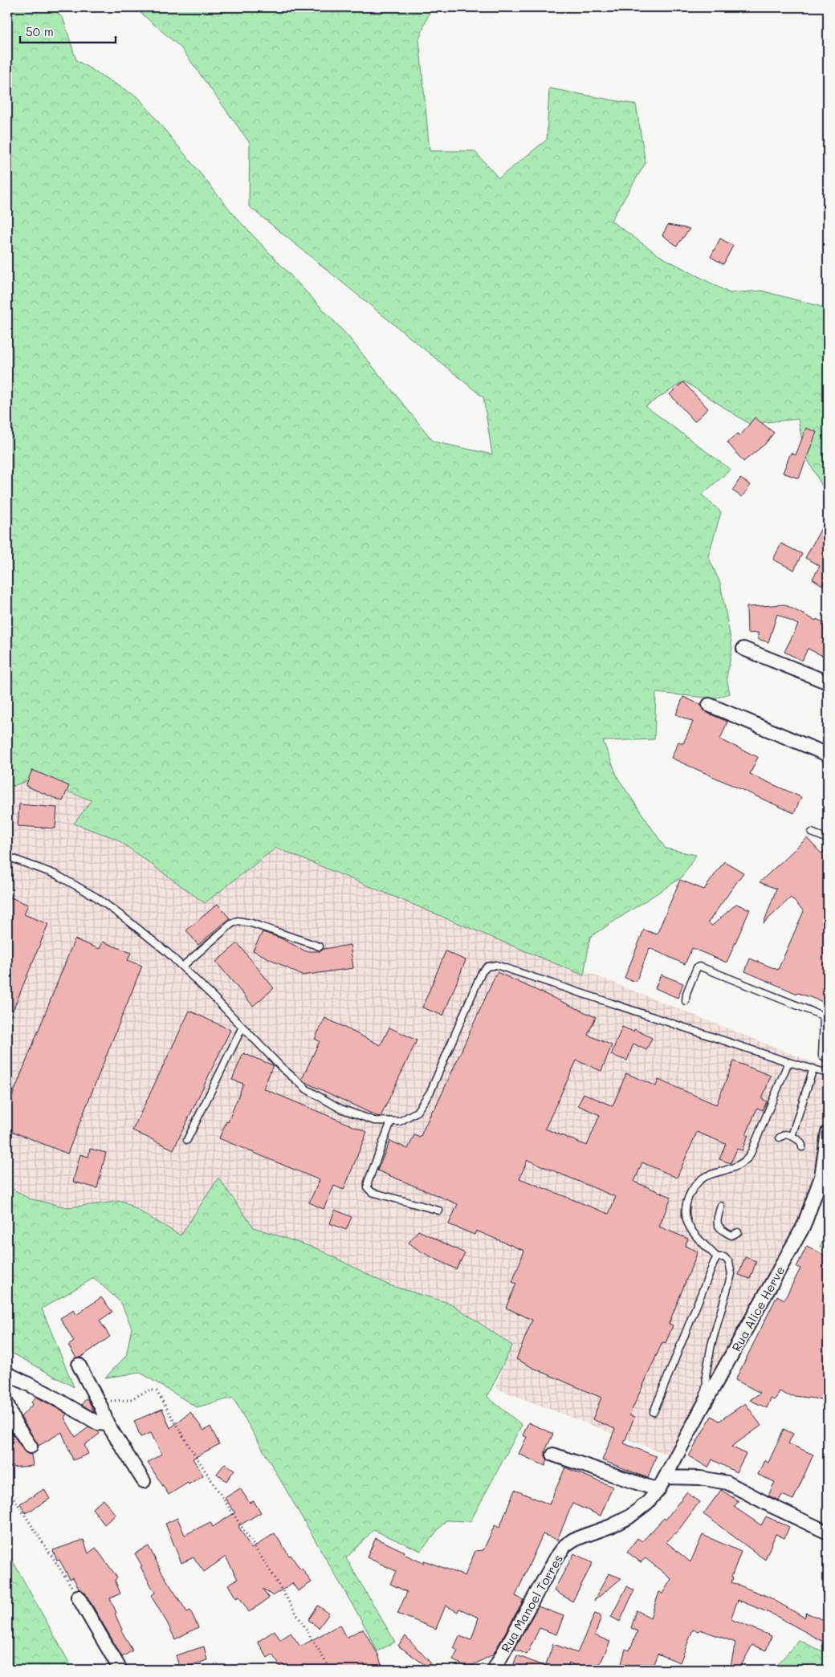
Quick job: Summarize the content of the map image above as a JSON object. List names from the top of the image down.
{
  "streets": {
    "street": ["Rua Alice Herve", "Rua Manoel Torres"]
  },
  "crossings": [
    ["Rua Alice Herve", "Rua Manoel Torres"]
  ],
  "scale_bar": "50 m"
}
